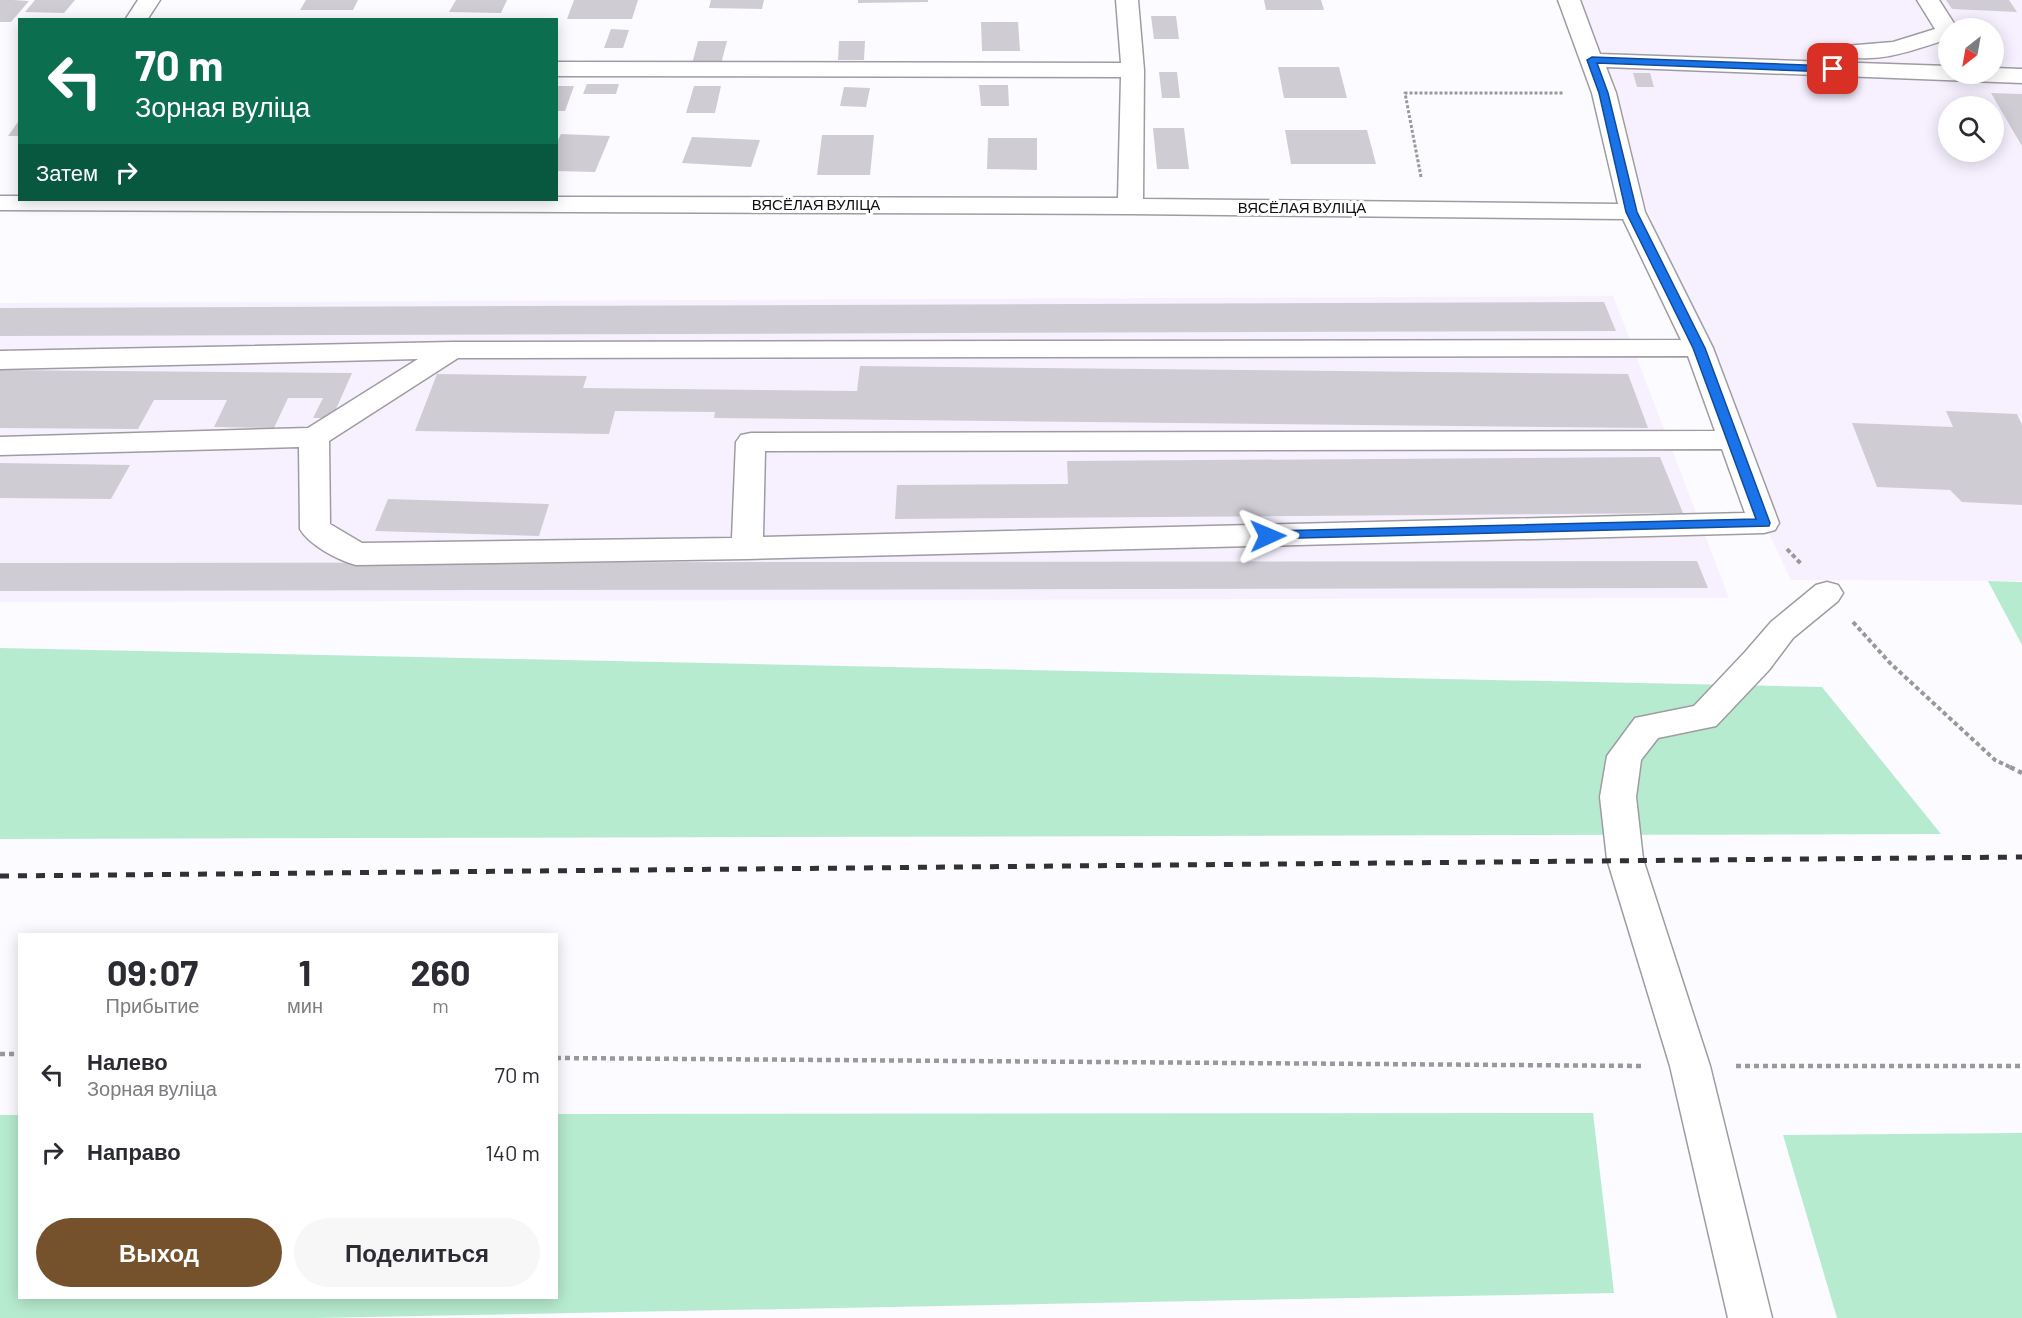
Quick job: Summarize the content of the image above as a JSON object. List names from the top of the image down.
{
  "streets": {
    "street": ["ВЯСЁЛАЯ ВУЛІЦА"]
  },
  "north": "bottom left",
  "page": {
    "turn": ["70 m", "Зорная вуліца"],
    "then": "Затем",
    "eta": [
      "09:07",
      "Прибытие",
      "1",
      "мин",
      "260",
      "m"
    ],
    "list": [
      {
        "name": "Налево",
        "note": "Зорная вуліца",
        "value": "70 m"
      },
      {
        "name": "Направо",
        "value": "140 m"
      }
    ],
    "buttons": ["Выход", "Поделиться"]
  }
}
